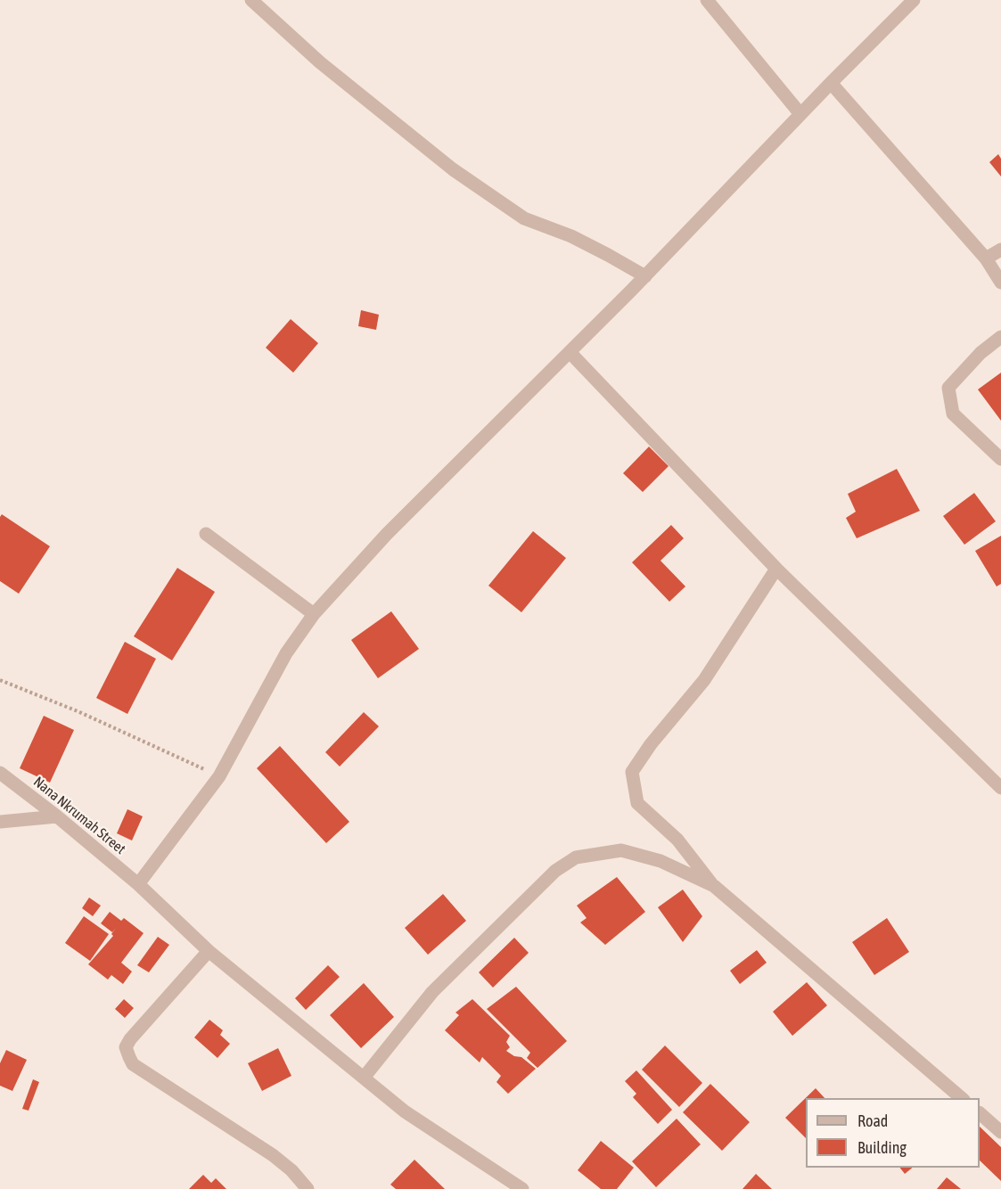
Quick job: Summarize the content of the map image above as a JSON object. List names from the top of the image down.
{
  "streets": {
    "street": ["Nana Nkrumah Street"]
  },
  "legend": ["Road", "Building"]
}
